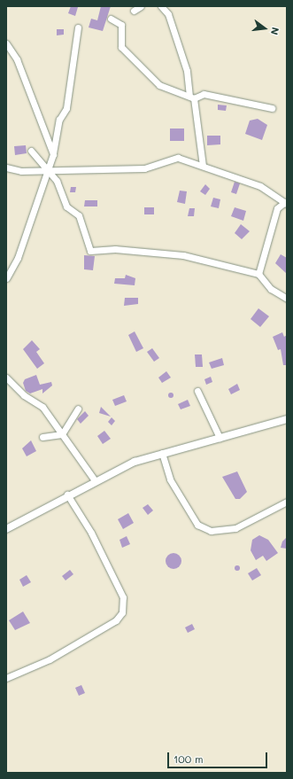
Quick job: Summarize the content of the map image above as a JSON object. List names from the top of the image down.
{
  "scale_bar": "100 m",
  "north": "right"
}
